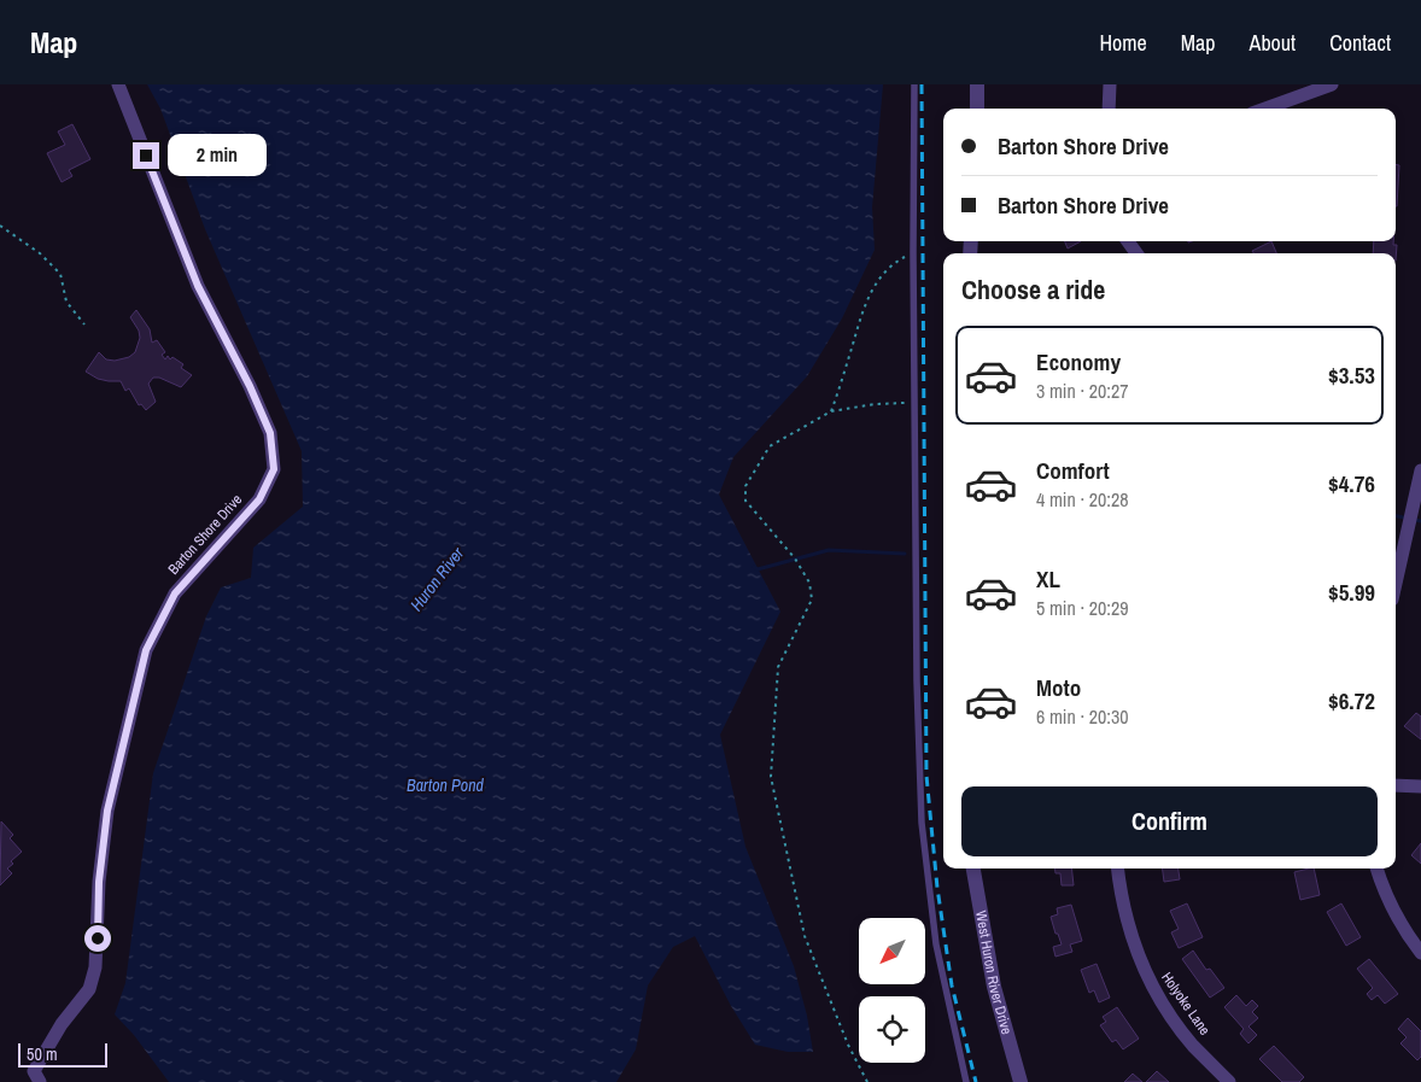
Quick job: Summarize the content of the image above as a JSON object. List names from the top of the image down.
{
  "streets": {
    "street": ["Barton Shore Drive", "West Huron River Drive", "Holyoke Lane"]
  },
  "water": ["Huron River", "Barton Pond"],
  "scale_bar": "50 m",
  "north": "bottom left",
  "page": {
    "header": "Map",
    "nav": [
      "Home",
      "Map",
      "About",
      "Contact"
    ],
    "banner": ["Barton Shore Drive", "Barton Shore Drive"],
    "bubble": "2 min",
    "heading": "Choose a ride",
    "list": [
      {
        "name": "Economy",
        "note": "3 min · 20:27",
        "value": "$3.53"
      },
      {
        "name": "Comfort",
        "note": "4 min · 20:28",
        "value": "$4.76"
      },
      {
        "name": "XL",
        "note": "5 min · 20:29",
        "value": "$5.99"
      },
      {
        "name": "Moto",
        "note": "6 min · 20:30",
        "value": "$6.72"
      }
    ],
    "buttons": "Confirm",
    "scale": "50 m"
  }
}
